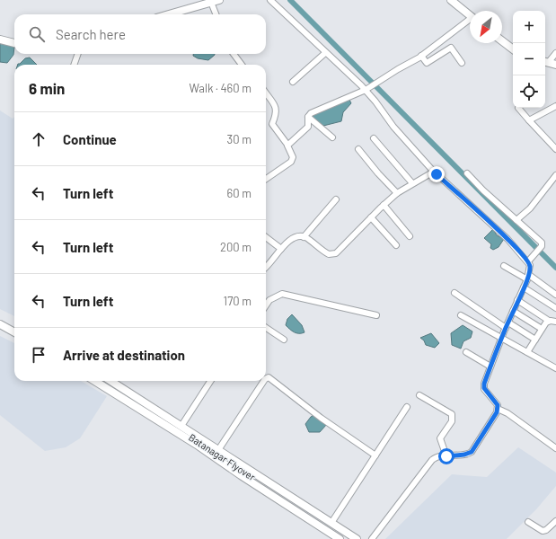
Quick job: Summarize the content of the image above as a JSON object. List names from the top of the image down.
{
  "streets": {
    "street": ["Batanagar Flyover"]
  },
  "north": "bottom left",
  "page": {
    "map_buttons": ["+", "−"],
    "search": "Search here",
    "heading": ["6 min", "Walk · 460 m"],
    "list": [
      ["Continue", "30 m"],
      ["Turn left", "60 m"],
      ["Turn left", "200 m"],
      ["Turn left", "170 m"],
      "Arrive at destination"
    ]
  }
}
